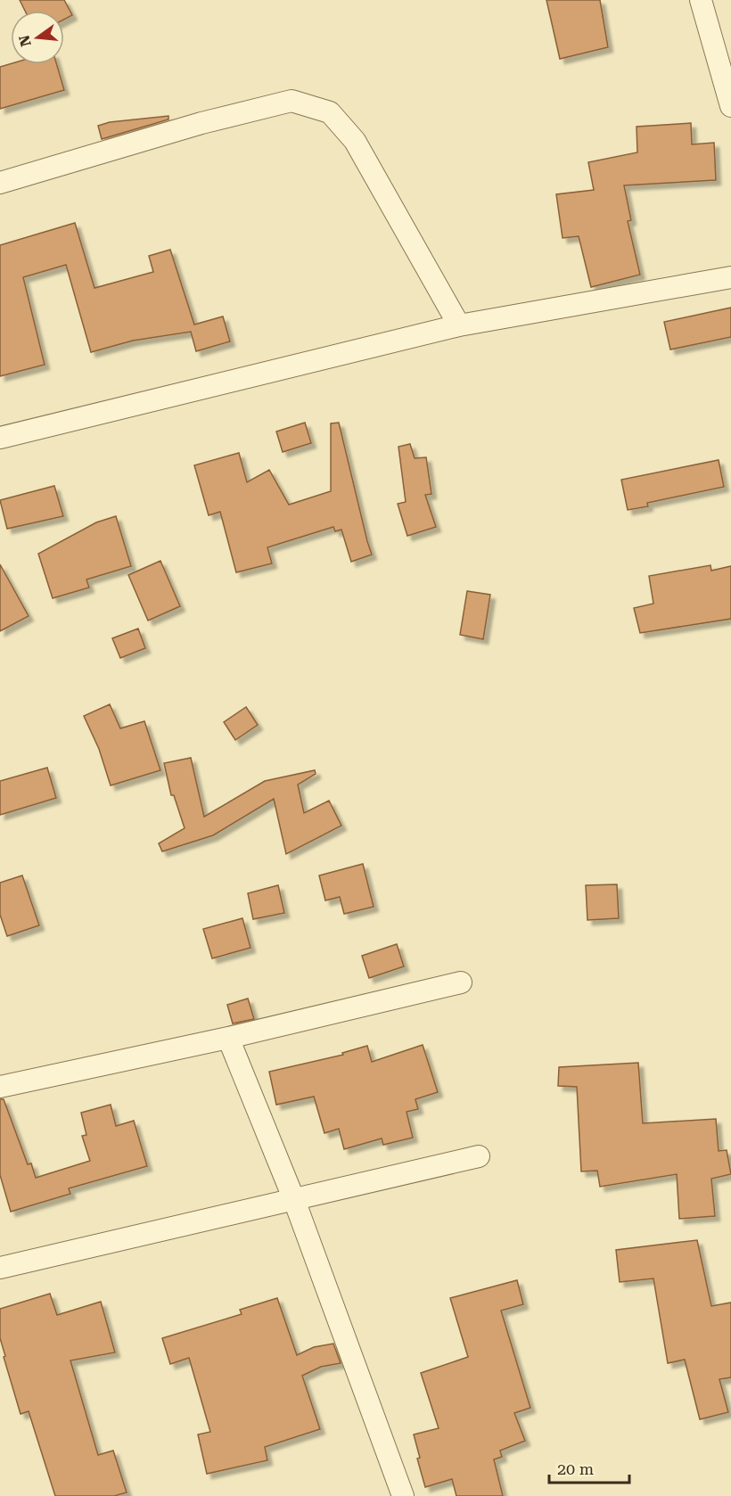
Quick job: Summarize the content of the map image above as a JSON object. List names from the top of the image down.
{
  "scale_bar": "20 m",
  "north": "left"
}
